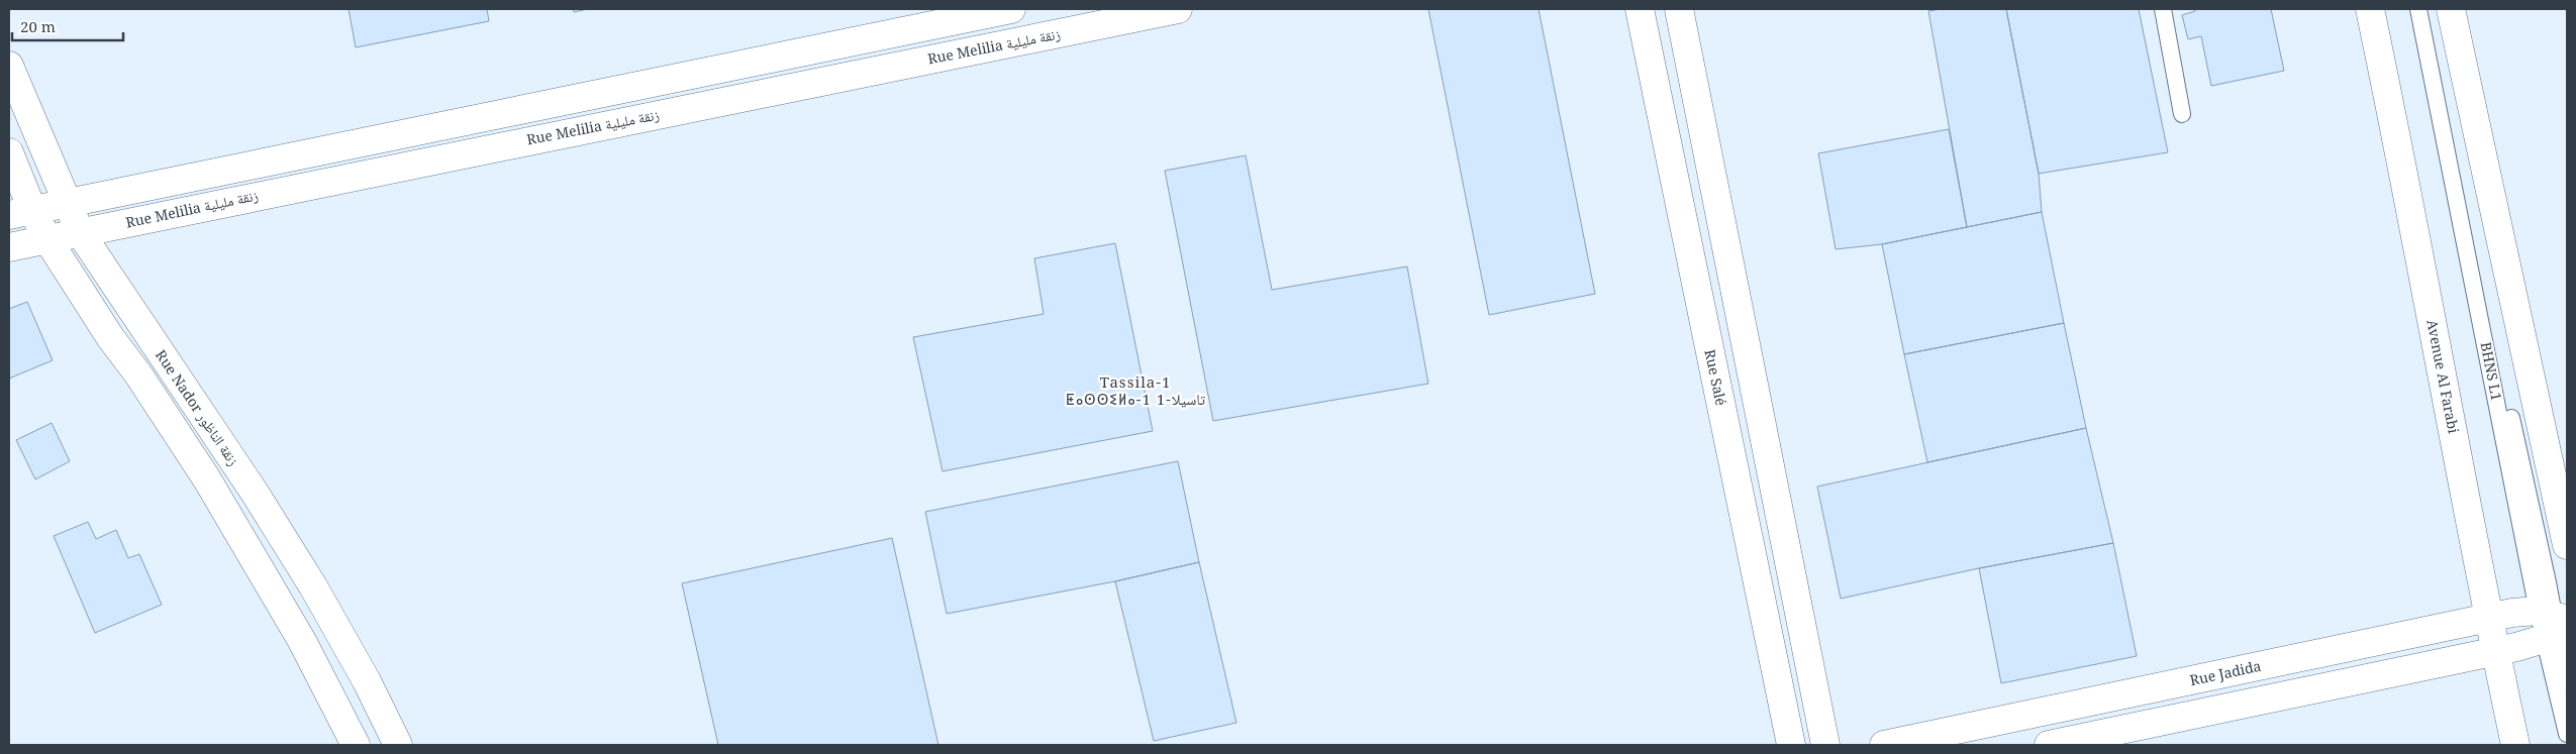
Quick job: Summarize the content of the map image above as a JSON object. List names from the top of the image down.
{
  "streets": {
    "street": [
      "Rue Melilia زنقة مليلية",
      "Avenue Al Farabi",
      "Rue Salé",
      "Rue Nador زنقة الناظور",
      "Rue Jadida"
    ],
    "lane": ["BHNS L1"]
  },
  "crossings": [
    ["Rue Melilia زنقة مليلية", "Rue Nador زنقة الناظور"],
    ["BHNS L1", "Rue Jadida"],
    ["Avenue Al Farabi", "Rue Jadida"]
  ],
  "districts": ["Tassila-1 ⵟⴰⵙⵙⵉⵍⴰ-1 1-تاسيلا"],
  "scale_bar": "20 m"
}
